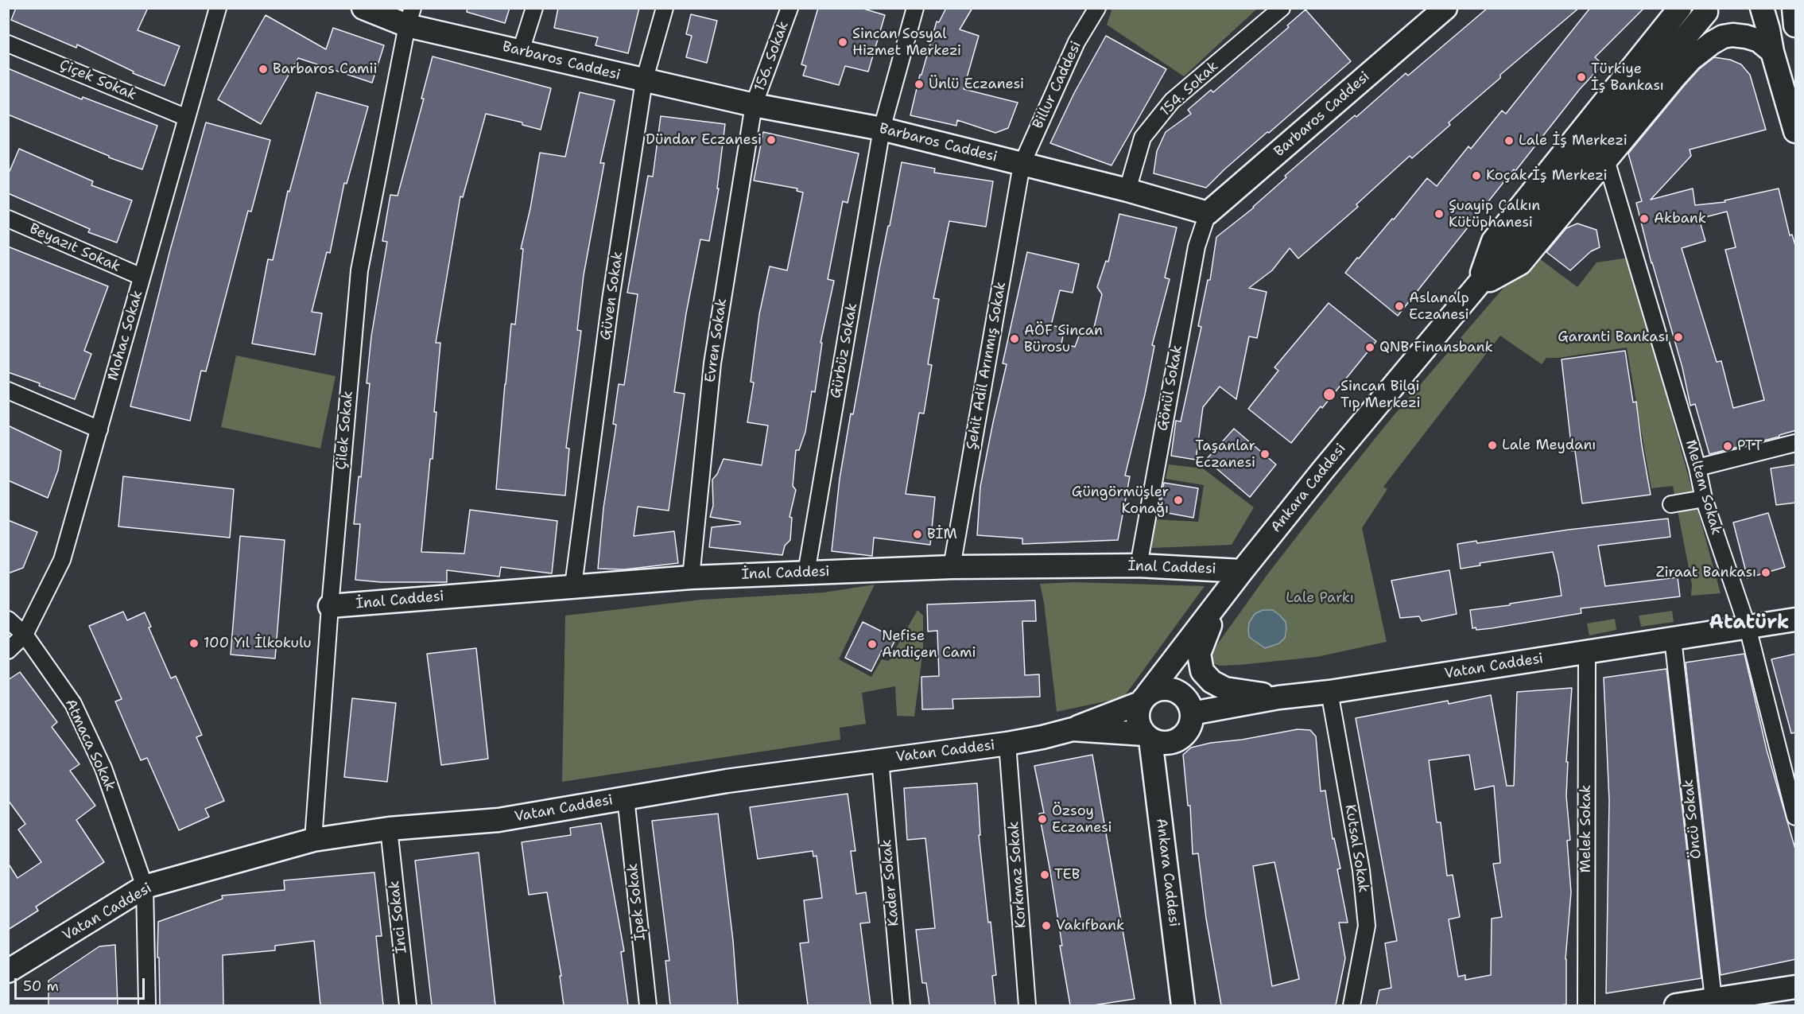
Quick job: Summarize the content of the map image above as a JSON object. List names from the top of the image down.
{
  "streets": {
    "main road": [
      "Barbaros Caddesi",
      "Ankara Caddesi",
      "İnal Caddesi",
      "Vatan Caddesi"
    ],
    "street": [
      "156. Sokak",
      "Çiçek Sokak",
      "Billur Caddesi",
      "154. Sokak",
      "Beyazıt Sokak",
      "Güven Sokak",
      "Mohac Sokak",
      "Evren Sokak",
      "Gürbüz Sokak",
      "Şehit Adil Arınmış Sokak",
      "Gönül Sokak",
      "Çilek Sokak",
      "Meltem Sokak",
      "Atmaca Sokak",
      "Öncü Sokak",
      "Melek Sokak",
      "Kutsal Sokak",
      "Korkmaz Sokak",
      "Kader Sokak",
      "İpek Sokak",
      "İnci Sokak"
    ]
  },
  "crossings": [
    ["156. Sokak", "Barbaros Caddesi"],
    ["156. Sokak", "Evren Sokak"],
    ["Barbaros Caddesi", "Billur Caddesi"],
    ["Barbaros Caddesi", "154. Sokak"],
    ["Barbaros Caddesi", "Güven Sokak"],
    ["Barbaros Caddesi", "Evren Sokak"],
    ["Barbaros Caddesi", "Gürbüz Sokak"],
    ["Barbaros Caddesi", "Şehit Adil Arınmış Sokak"],
    ["Barbaros Caddesi", "Gönül Sokak"],
    ["Barbaros Caddesi", "Çilek Sokak"],
    ["Çiçek Sokak", "Mohac Sokak"],
    ["Billur Caddesi", "Şehit Adil Arınmış Sokak"],
    ["Beyazıt Sokak", "Mohac Sokak"],
    ["Güven Sokak", "İnal Caddesi"],
    ["Mohac Sokak", "Atmaca Sokak"],
    ["Evren Sokak", "İnal Caddesi"],
    ["Gürbüz Sokak", "İnal Caddesi"],
    ["Şehit Adil Arınmış Sokak", "İnal Caddesi"],
    ["Gönül Sokak", "İnal Caddesi"],
    ["Çilek Sokak", "İnal Caddesi"],
    ["Çilek Sokak", "Vatan Caddesi"],
    ["Meltem Sokak", "Vatan Caddesi"],
    ["Ankara Caddesi", "İnal Caddesi"],
    ["Ankara Caddesi", "Vatan Caddesi"],
    ["Vatan Caddesi", "Atmaca Sokak"],
    ["Vatan Caddesi", "Öncü Sokak"],
    ["Vatan Caddesi", "Melek Sokak"],
    ["Vatan Caddesi", "Kutsal Sokak"],
    ["Vatan Caddesi", "Korkmaz Sokak"],
    ["Vatan Caddesi", "Kader Sokak"],
    ["Vatan Caddesi", "İpek Sokak"],
    ["Vatan Caddesi", "İnci Sokak"]
  ],
  "districts": ["Atatürk"],
  "parks": ["Lale Parkı"],
  "places": [
    "Sincan Sosyal Hizmet Merkezi",
    "Barbaros Camii",
    "Türkiye İş Bankası",
    "Ünlü Eczanesi",
    "Dündar Eczanesi",
    "Lale İş Merkezi",
    "Koçak İş Merkezi",
    "Şuayip Çalkın Kütüphanesi",
    "Akbank",
    "Aslanalp Eczanesi",
    "Garanti Bankası",
    "AÖF Sincan Bürosu",
    "QNB Finansbank",
    "Sincan Bilgi Tıp Merkezi",
    "Lale Meydanı",
    "PTT",
    "Taşanlar Eczanesi",
    "Güngörmüşler Konağı",
    "BİM",
    "Ziraat Bankası",
    "100 Yıl İlkokulu",
    "Nefise Andiçen Cami",
    "Özsoy Eczanesi",
    "TEB",
    "Vakıfbank"
  ],
  "scale_bar": "50 m"
}
